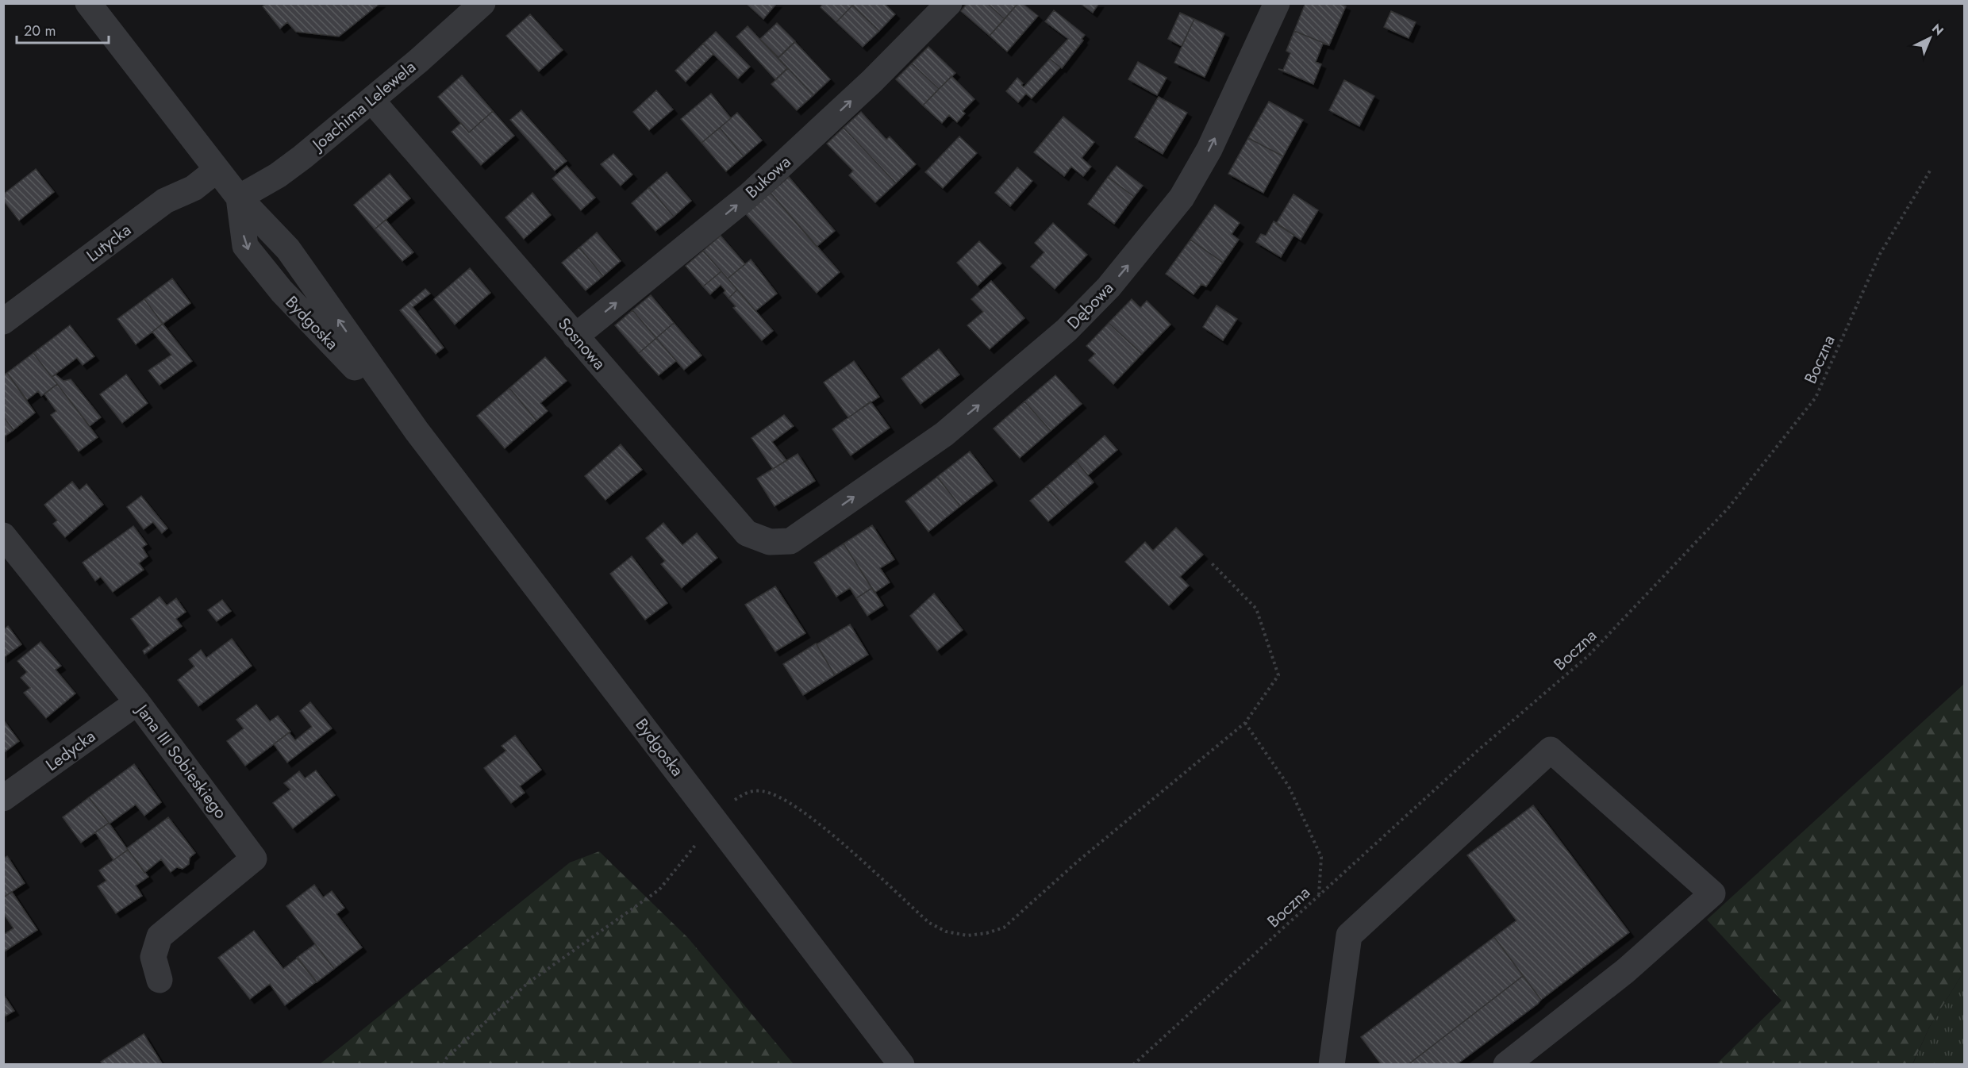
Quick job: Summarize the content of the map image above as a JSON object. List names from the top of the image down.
{
  "streets": {
    "street": [
      "Joachima Lelewela",
      "Bukowa",
      "Lutycka",
      "Dębowa",
      "Bydgoska",
      "Sosnowa",
      "Ledycka",
      "Jana III Sobieskiego"
    ],
    "path": ["Boczna"]
  },
  "crossings": [
    ["Joachima Lelewela", "Bydgoska"],
    ["Joachima Lelewela", "Sosnowa"],
    ["Bukowa", "Sosnowa"],
    ["Dębowa", "Sosnowa"],
    ["Ledycka", "Jana III Sobieskiego"]
  ],
  "one_way": ["Bukowa", "Dębowa"],
  "scale_bar": "20 m",
  "north": "top right"
}
